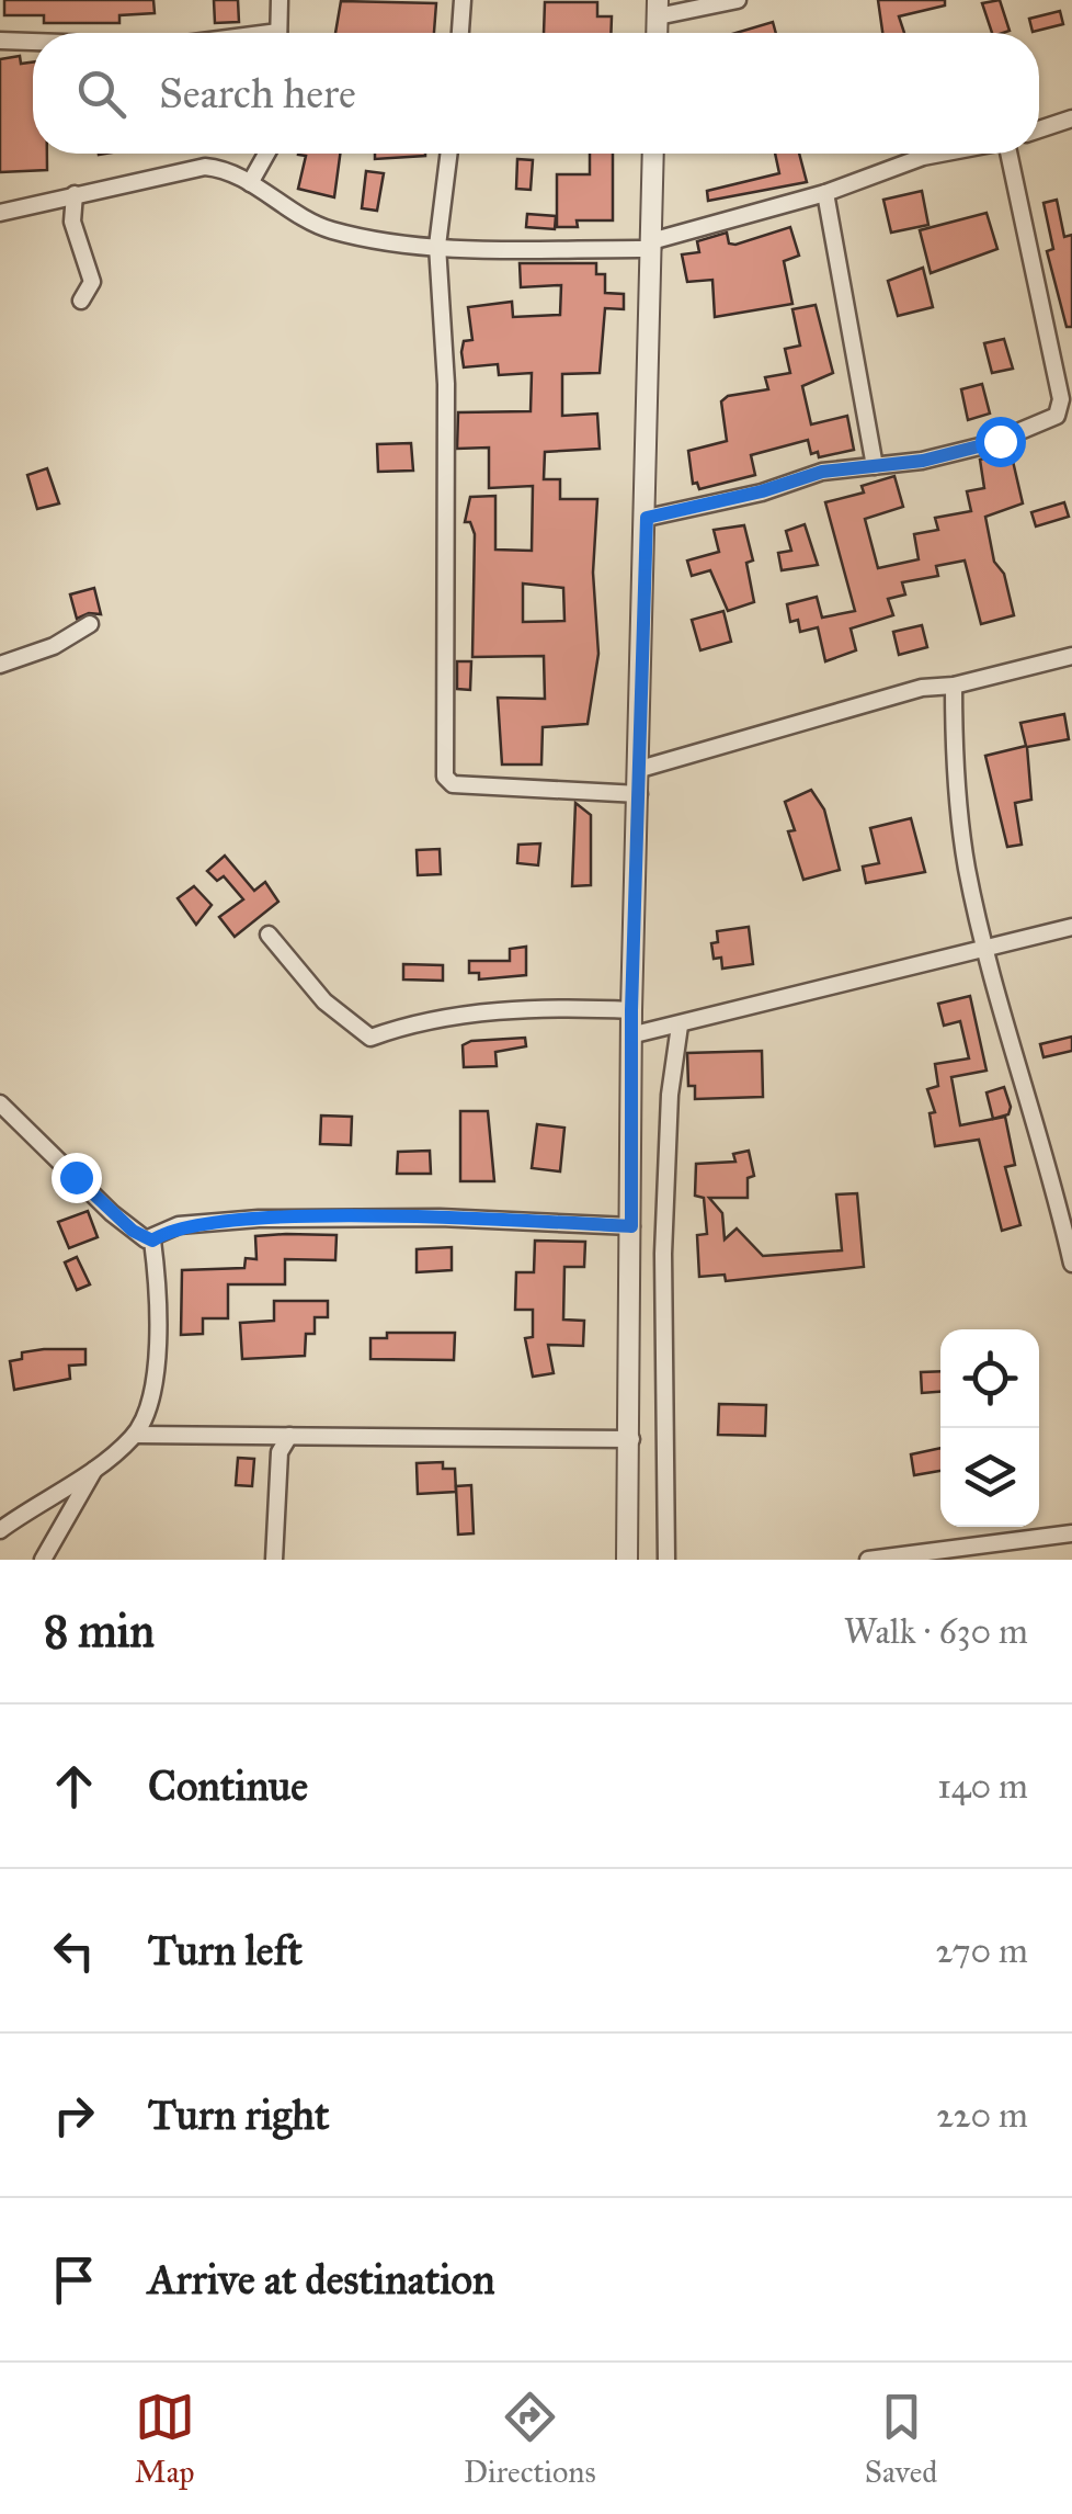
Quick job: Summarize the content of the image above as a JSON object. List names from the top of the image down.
{
  "page": {
    "search": "Search here",
    "heading": ["8 min", "Walk · 630 m"],
    "list": [
      ["Continue", "140 m"],
      ["Turn left", "270 m"],
      ["Turn right", "220 m"],
      "Arrive at destination"
    ],
    "nav": ["Map", "Directions", "Saved"]
  }
}
